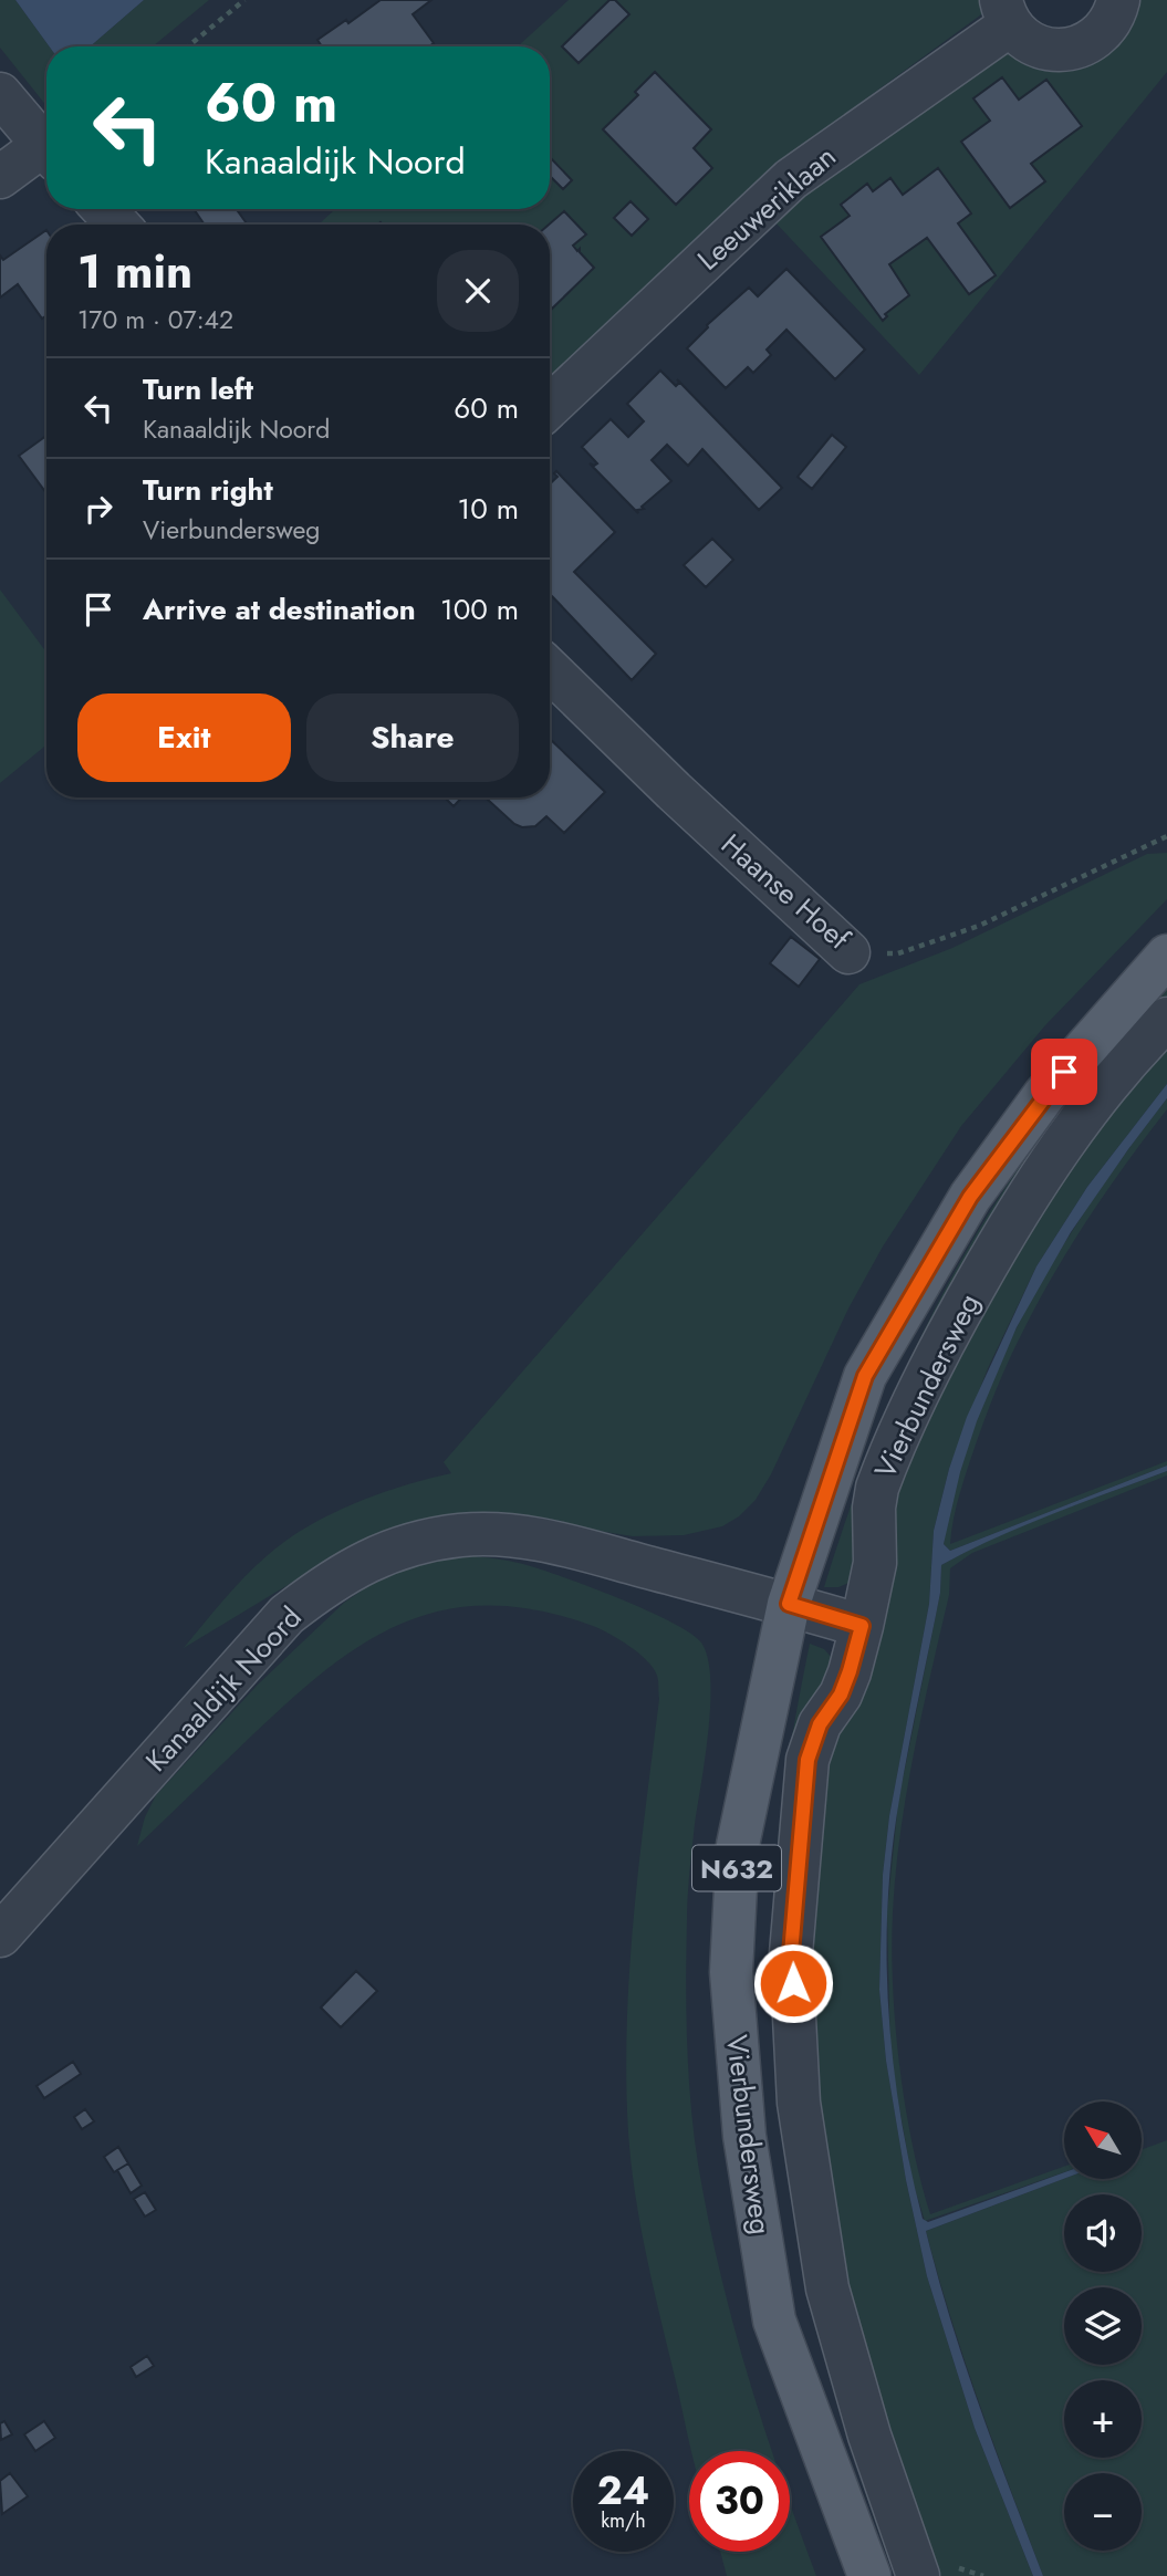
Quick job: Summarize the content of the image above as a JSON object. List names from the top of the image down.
{
  "streets": {
    "main road": ["Vierbundersweg", "N632"],
    "street": ["Leeuweriklaan", "Haanse Hoef", "Kanaaldijk Noord"]
  },
  "crossings": [
    ["Vierbundersweg", "Kanaaldijk Noord"]
  ],
  "north": "top left",
  "page": {
    "turn": ["60 m", "Kanaaldijk Noord"],
    "heading": ["1 min", "170 m · 07:42"],
    "list": [
      {
        "name": "Turn left",
        "note": "Kanaaldijk Noord",
        "value": "60 m"
      },
      {
        "name": "Turn right",
        "note": "Vierbundersweg",
        "value": "10 m"
      },
      {
        "name": "Arrive at destination",
        "value": "100 m"
      }
    ],
    "buttons": ["Exit", "Share"],
    "map_buttons": ["+", "−"],
    "speed": "24 km/h",
    "limit": "30"
  }
}
